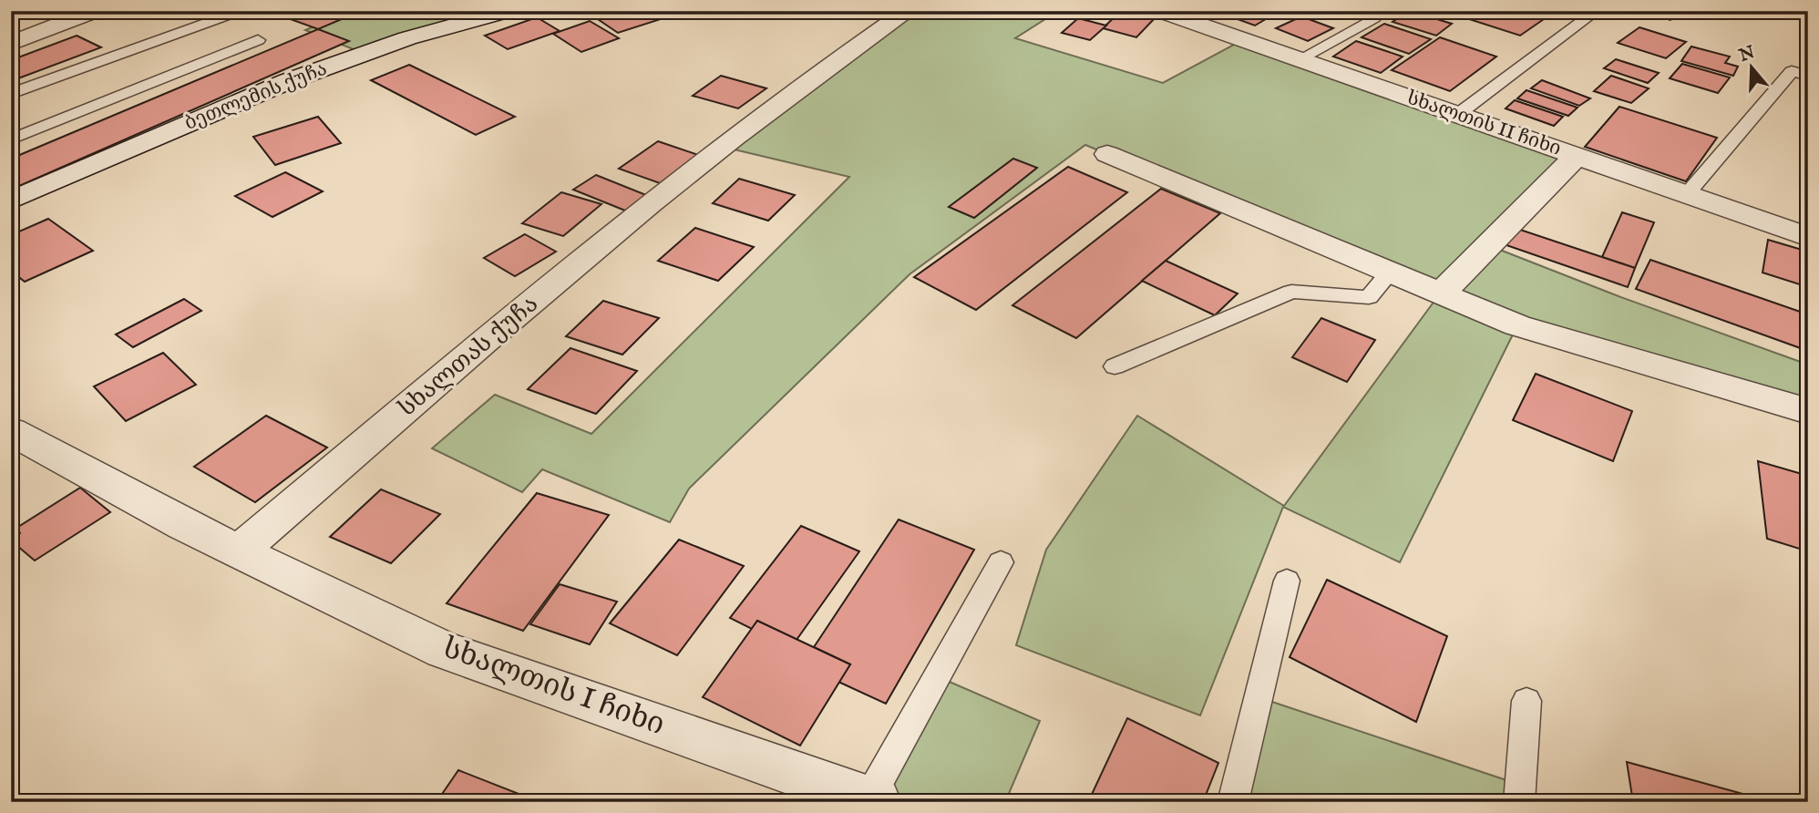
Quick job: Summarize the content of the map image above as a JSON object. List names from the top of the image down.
{
  "streets": {
    "street": [
      "ბეთლემის ქუჩა",
      "სხალთის II ჩიხი",
      "სხალთას ქუჩა",
      "სხალთის I ჩიხი"
    ]
  },
  "crossings": [
    ["სხალთას ქუჩა", "სხალთის I ჩიხი"]
  ],
  "north": "top"
}
